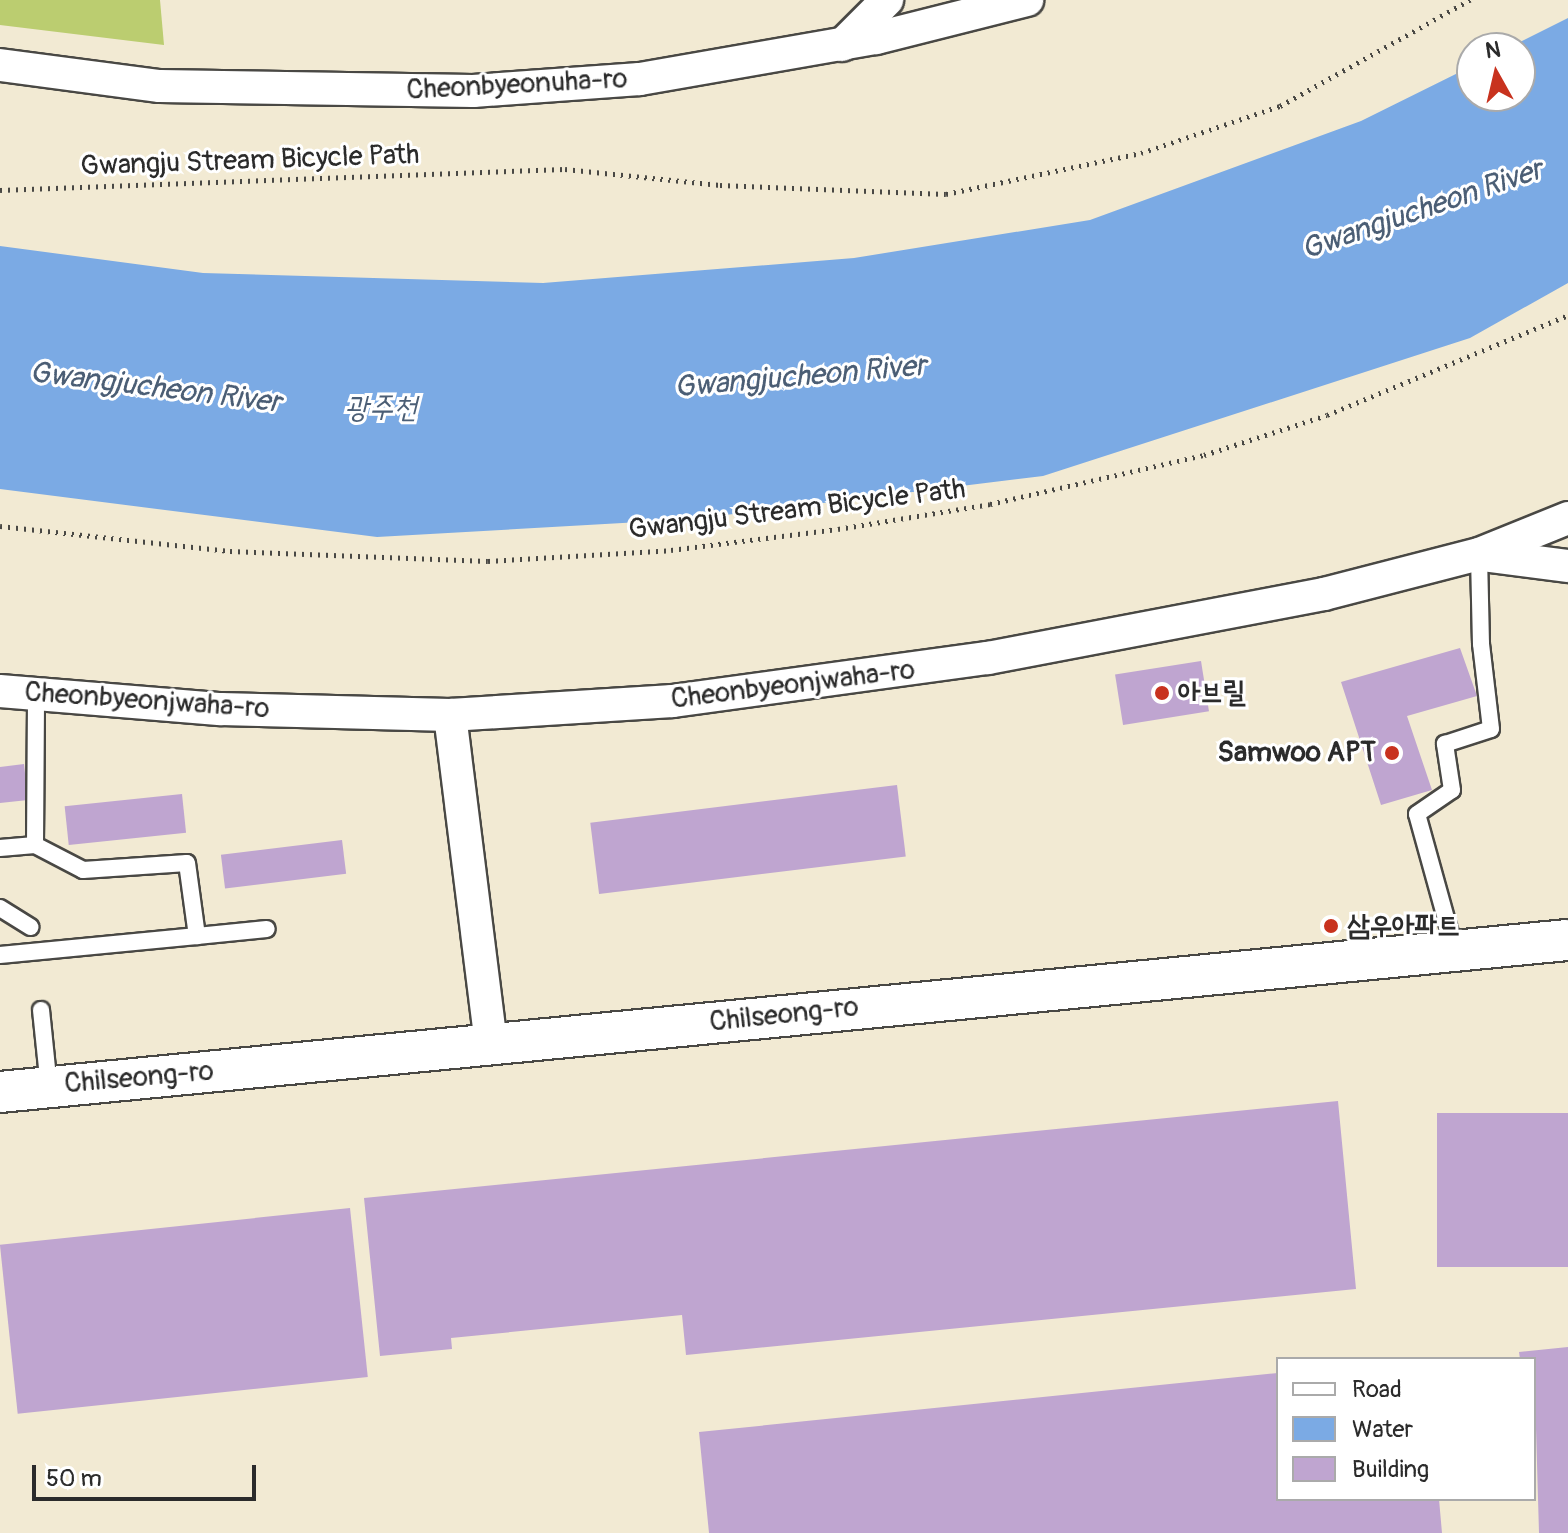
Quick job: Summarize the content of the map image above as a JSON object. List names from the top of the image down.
{
  "streets": {
    "street": ["Cheonbyeonuha-ro", "Cheonbyeonjwaha-ro", "Chilseong-ro"],
    "path": ["Gwangju Stream Bicycle Path"]
  },
  "water": ["Gwangjucheon River", "광주천"],
  "places": ["아브릴", "Samwoo APT", "삼우아파트"],
  "legend": ["Road", "Water", "Building"],
  "scale_bar": "50 m",
  "north": "top"
}
